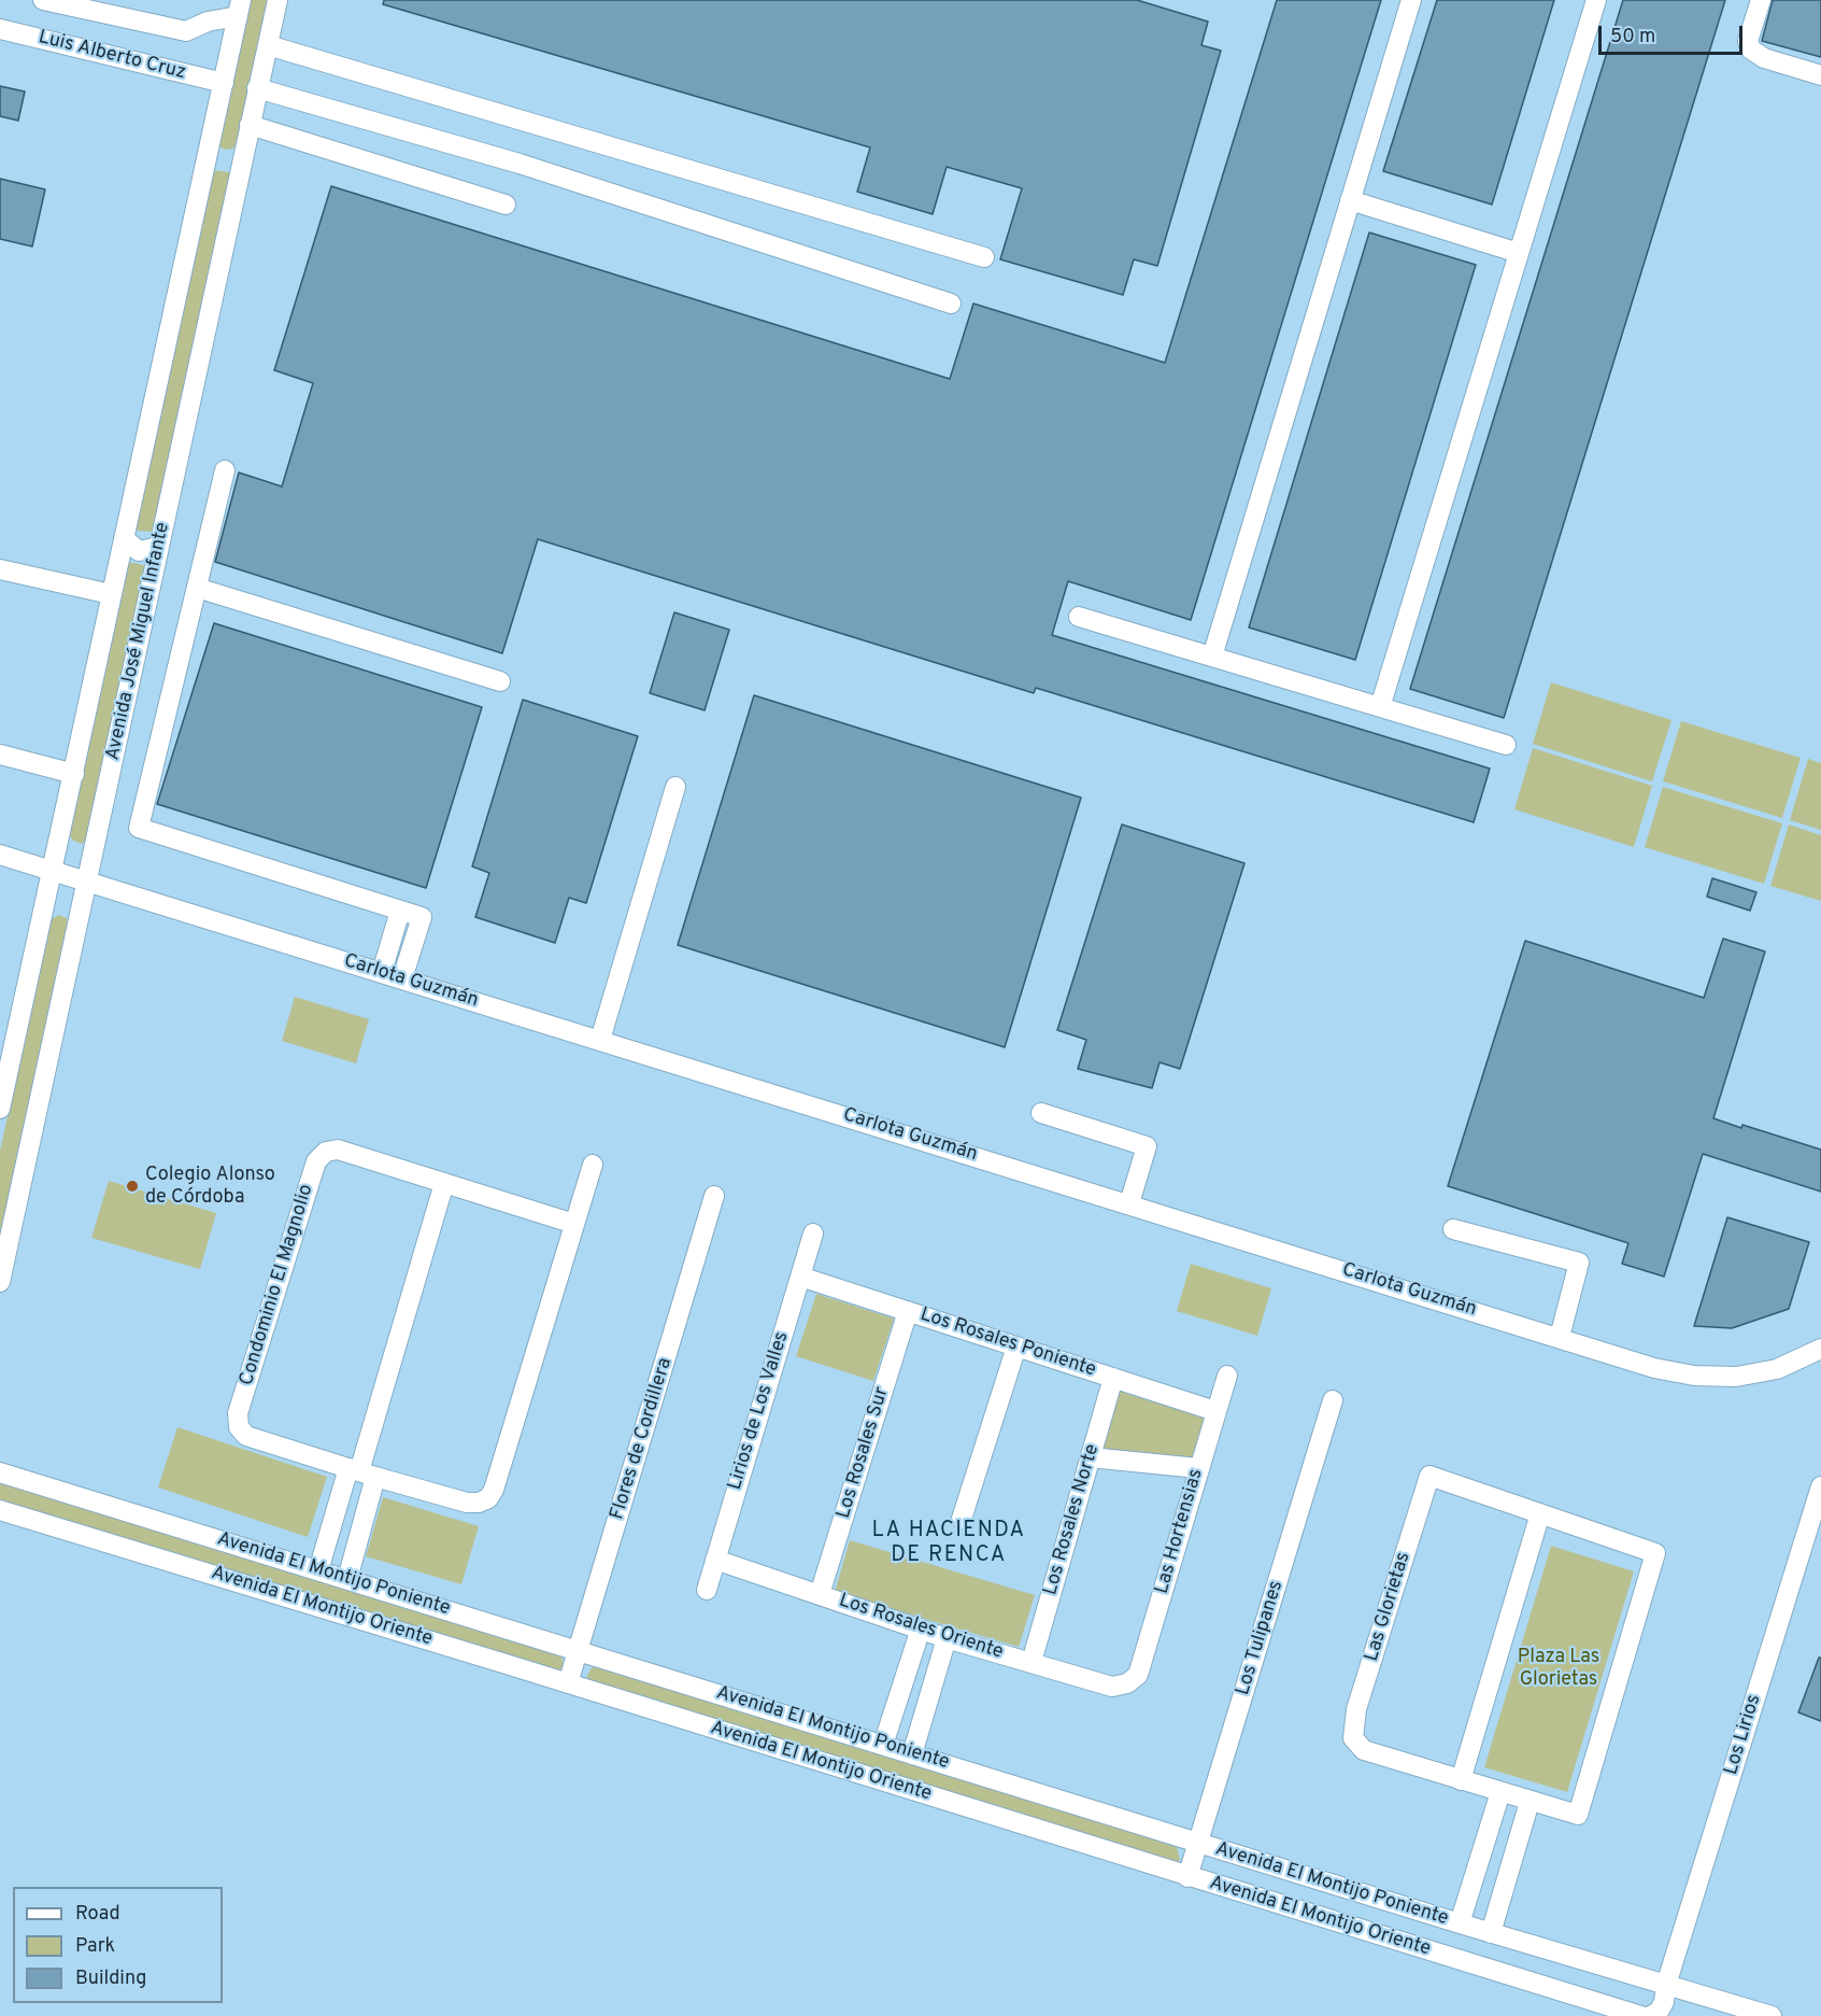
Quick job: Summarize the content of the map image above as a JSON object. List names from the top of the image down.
{
  "streets": {
    "street": [
      "Luis Alberto Cruz",
      "Avenida José Miguel Infante",
      "Carlota Guzmán",
      "Condominio El Magnolio",
      "Los Rosales Poniente",
      "Lirios de Los Valles",
      "Flores de Cordillera",
      "Los Rosales Sur",
      "Los Rosales Norte",
      "Las Hortensias",
      "Avenida El Montijo Poniente",
      "Avenida El Montijo Oriente",
      "Las Glorietas",
      "Los Rosales Oriente",
      "Los Tulipanes",
      "Los Lirios"
    ]
  },
  "crossings": [
    ["Luis Alberto Cruz", "Avenida José Miguel Infante"],
    ["Avenida José Miguel Infante", "Carlota Guzmán"],
    ["Los Rosales Poniente", "Lirios de Los Valles"],
    ["Los Rosales Poniente", "Los Rosales Sur"],
    ["Los Rosales Poniente", "Los Rosales Norte"],
    ["Los Rosales Poniente", "Las Hortensias"],
    ["Lirios de Los Valles", "Los Rosales Oriente"],
    ["Flores de Cordillera", "Avenida El Montijo Poniente"],
    ["Flores de Cordillera", "Avenida El Montijo Oriente"],
    ["Los Rosales Sur", "Los Rosales Oriente"],
    ["Los Rosales Norte", "Los Rosales Oriente"],
    ["Las Hortensias", "Los Rosales Oriente"],
    ["Avenida El Montijo Poniente", "Los Tulipanes"],
    ["Avenida El Montijo Poniente", "Los Lirios"],
    ["Avenida El Montijo Oriente", "Los Tulipanes"]
  ],
  "districts": ["LA HACIENDA DE RENCA"],
  "parks": ["Plaza Las Glorietas"],
  "places": ["Colegio Alonso de Córdoba"],
  "legend": ["Road", "Park", "Building"],
  "scale_bar": "50 m"
}
